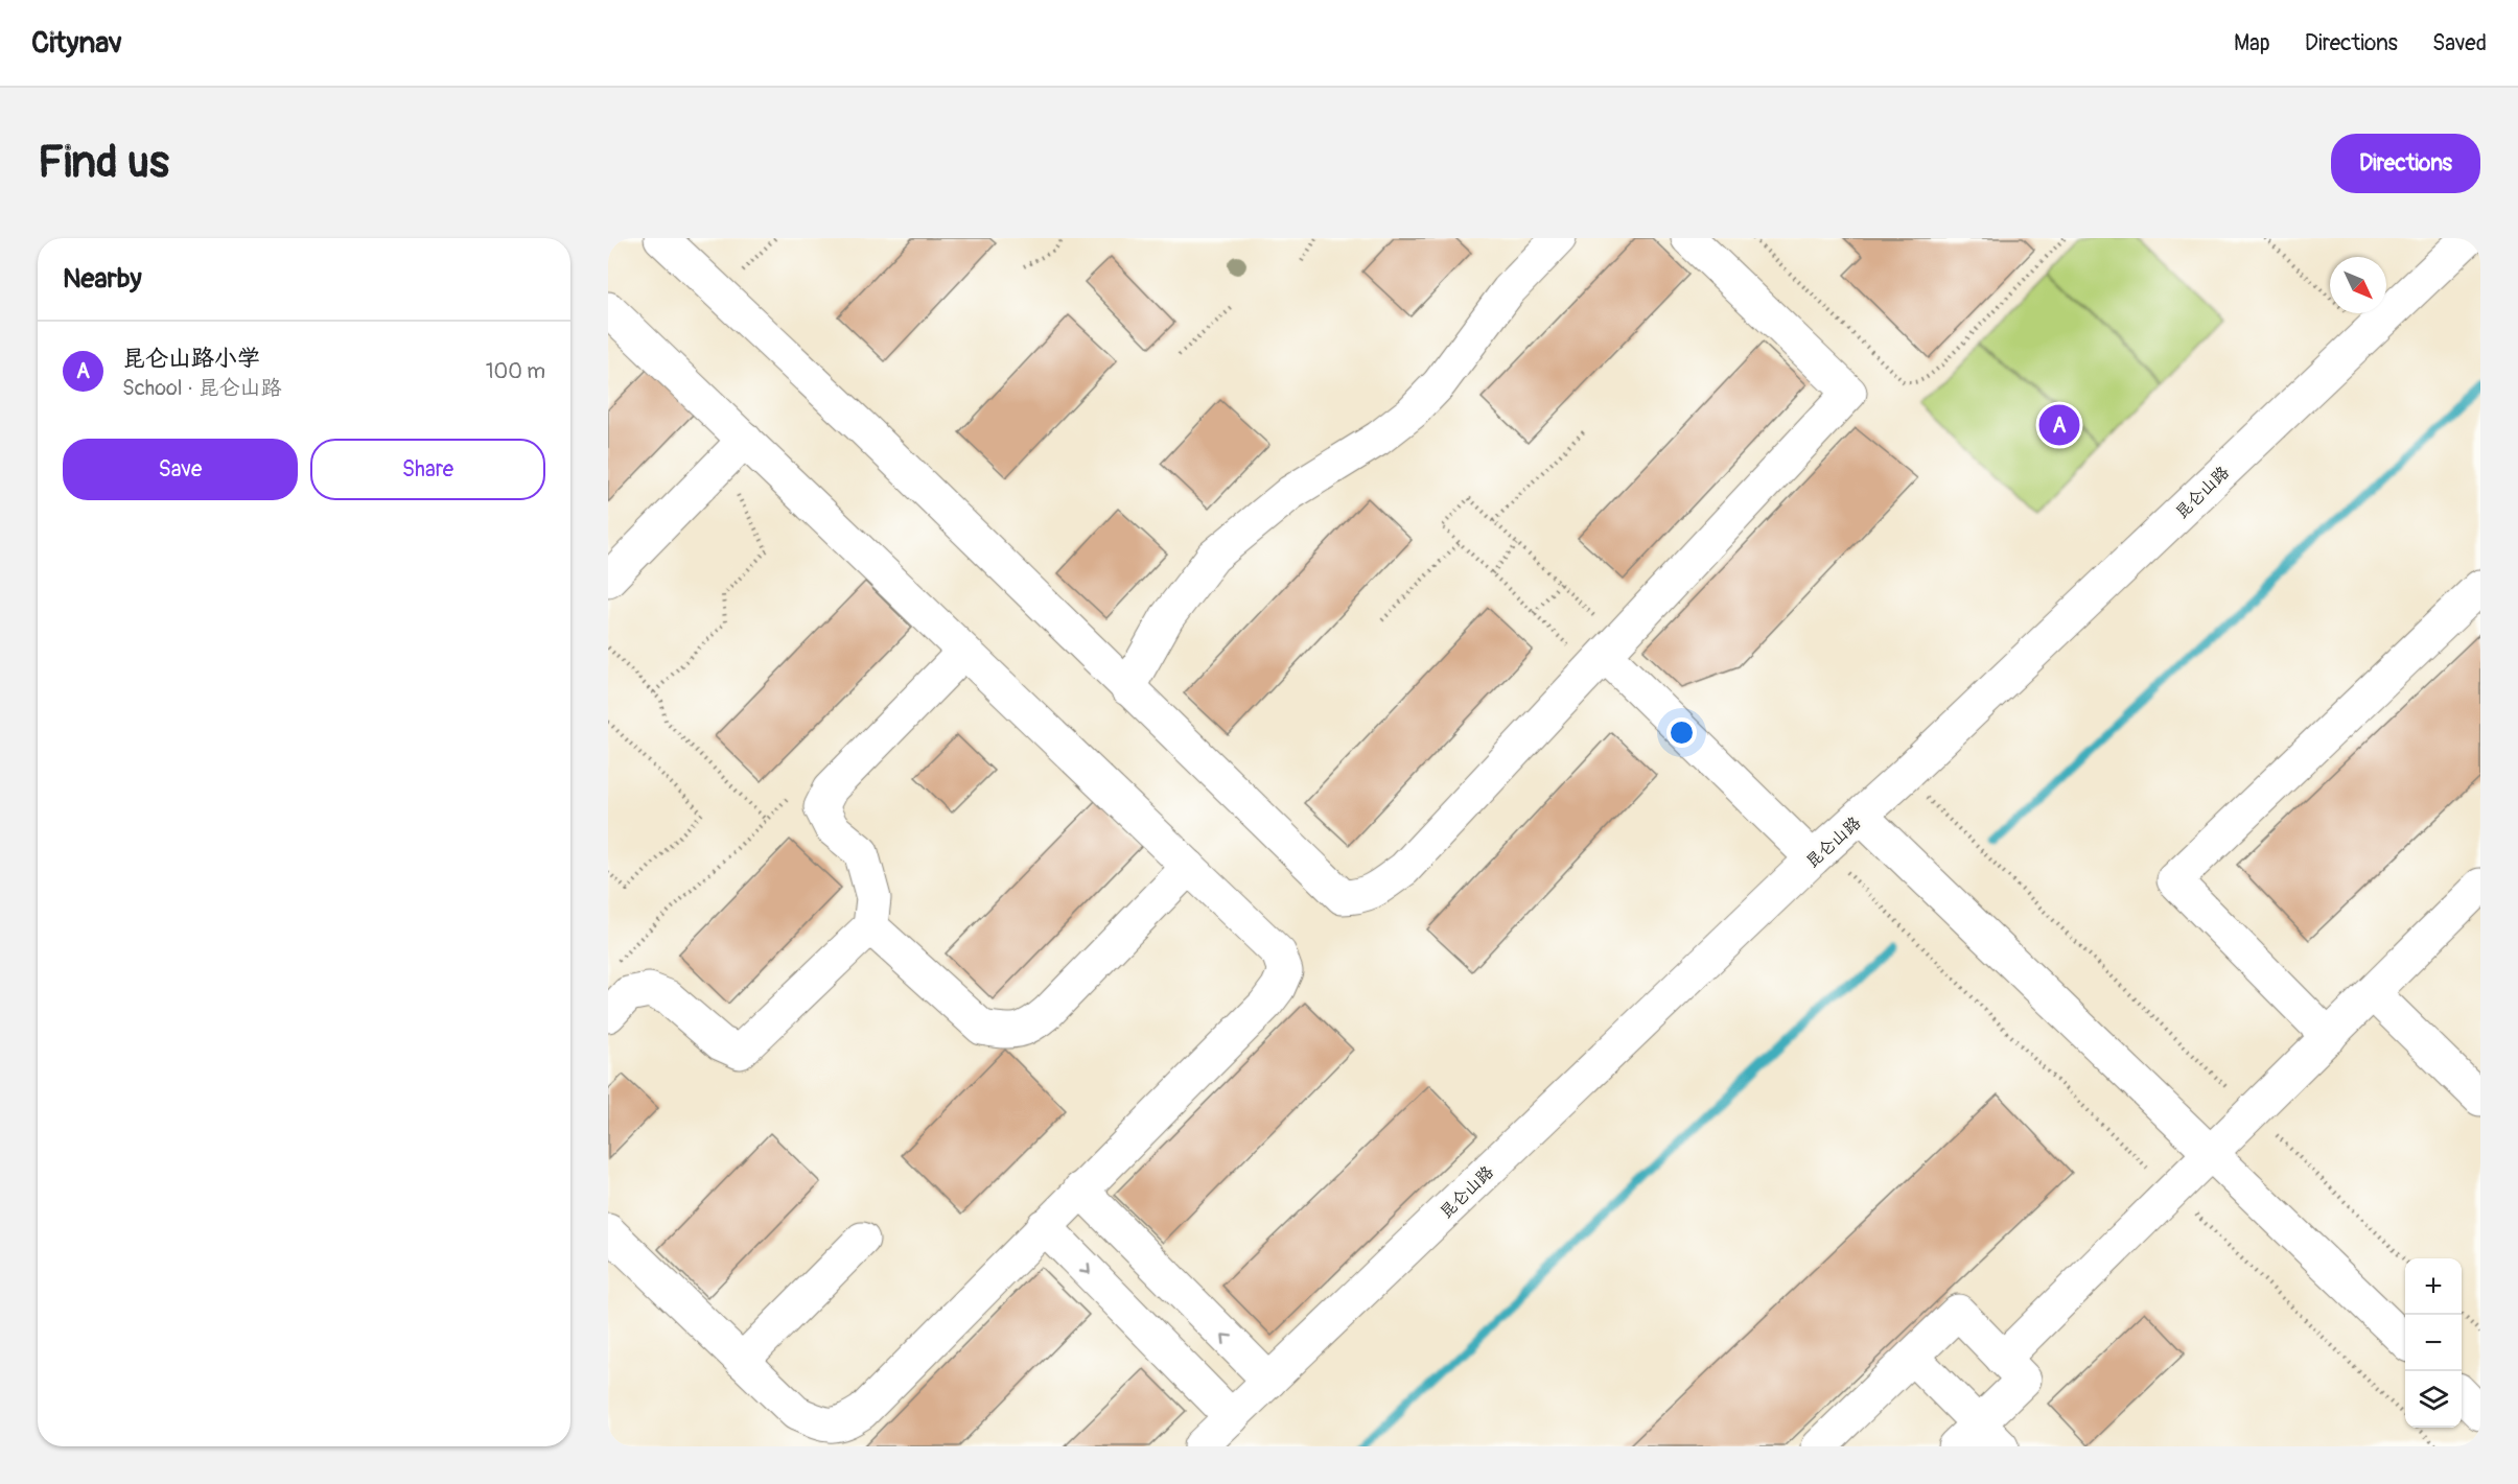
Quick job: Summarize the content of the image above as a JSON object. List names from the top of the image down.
{
  "streets": {
    "street": ["昆仑山路"]
  },
  "north": "bottom right",
  "page": {
    "header": "Citynav",
    "nav": ["Map", "Directions", "Saved"],
    "buttons": [
      "Directions",
      ["Save", "Share"]
    ],
    "title": "Find us",
    "heading": "Nearby",
    "list": [
      {
        "mark": "A",
        "name": "昆仑山路小学",
        "note": "School · 昆仑山路",
        "value": "100 m"
      }
    ],
    "pins": "A",
    "map_buttons": ["+", "−"]
  }
}
